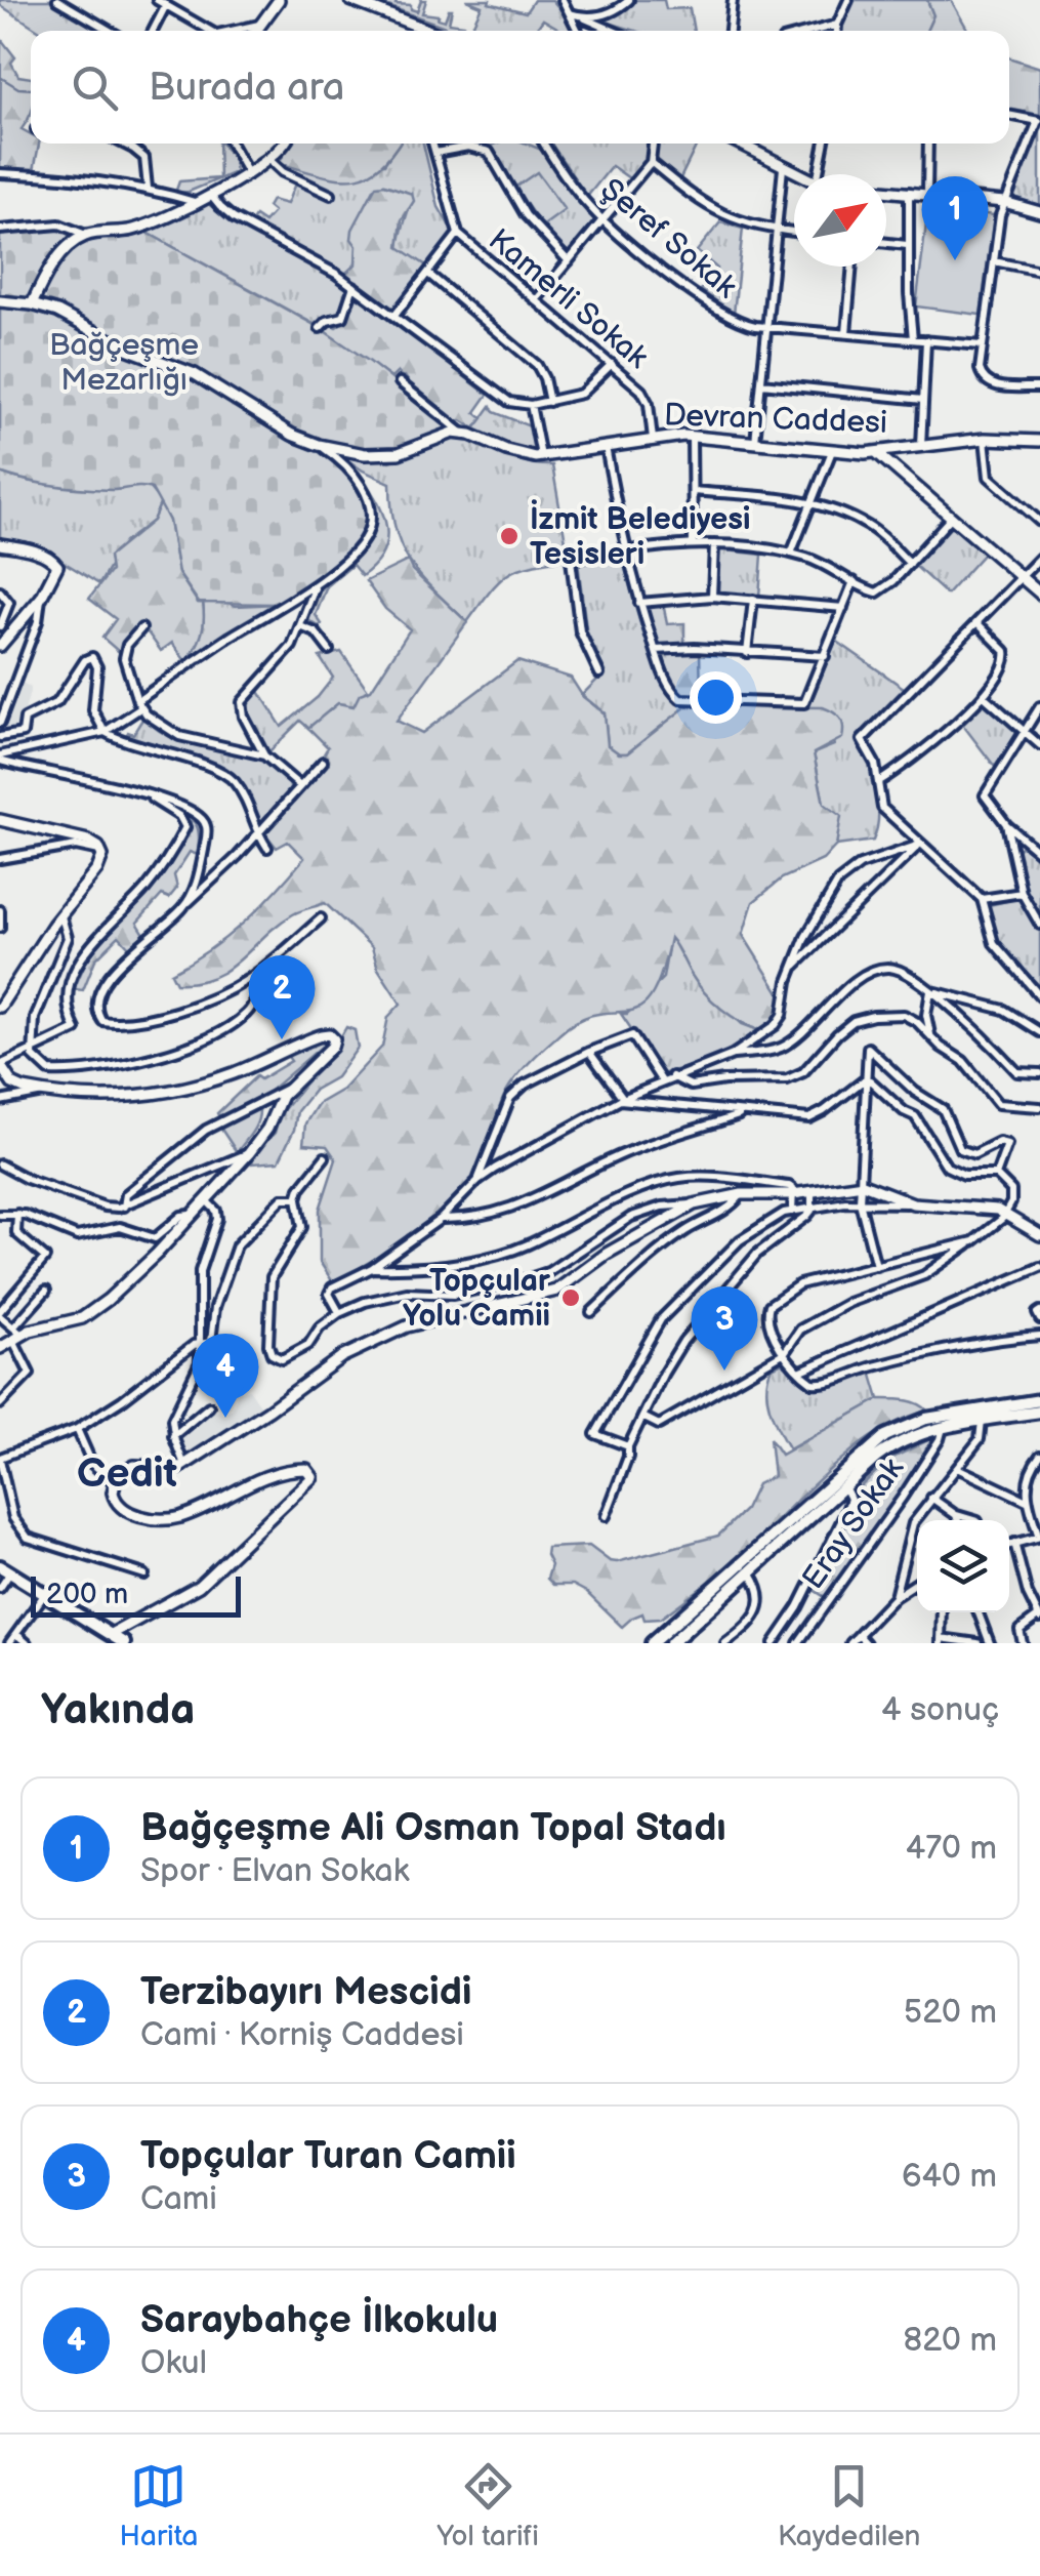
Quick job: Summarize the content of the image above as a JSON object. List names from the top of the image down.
{
  "streets": {
    "main road": ["Devran Caddesi"],
    "street": ["Şeref Sokak", "Kamerli Sokak", "Eray Sokak"]
  },
  "crossings": [
    ["Kamerli Sokak", "Devran Caddesi"]
  ],
  "districts": ["Cedit"],
  "parks": ["Bağçeşme Mezarlığı"],
  "places": ["İzmit Belediyesi Tesisleri", "Topçular Yolu Camii"],
  "scale_bar": "200 m",
  "north": "top right",
  "page": {
    "search": "Burada ara",
    "pins": [
      "1",
      "2",
      "3",
      "4"
    ],
    "scale": "200 m",
    "heading": ["Yakında", "4 sonuç"],
    "list": [
      {
        "mark": "1",
        "name": "Bağçeşme Ali Osman Topal Stadı",
        "note": "Spor · Elvan Sokak",
        "value": "470 m"
      },
      {
        "mark": "2",
        "name": "Terzibayırı Mescidi",
        "note": "Cami · Korniş Caddesi",
        "value": "520 m"
      },
      {
        "mark": "3",
        "name": "Topçular Turan Camii",
        "note": "Cami",
        "value": "640 m"
      },
      {
        "mark": "4",
        "name": "Saraybahçe İlkokulu",
        "note": "Okul",
        "value": "820 m"
      }
    ],
    "nav": ["Harita", "Yol tarifi", "Kaydedilen"]
  }
}
